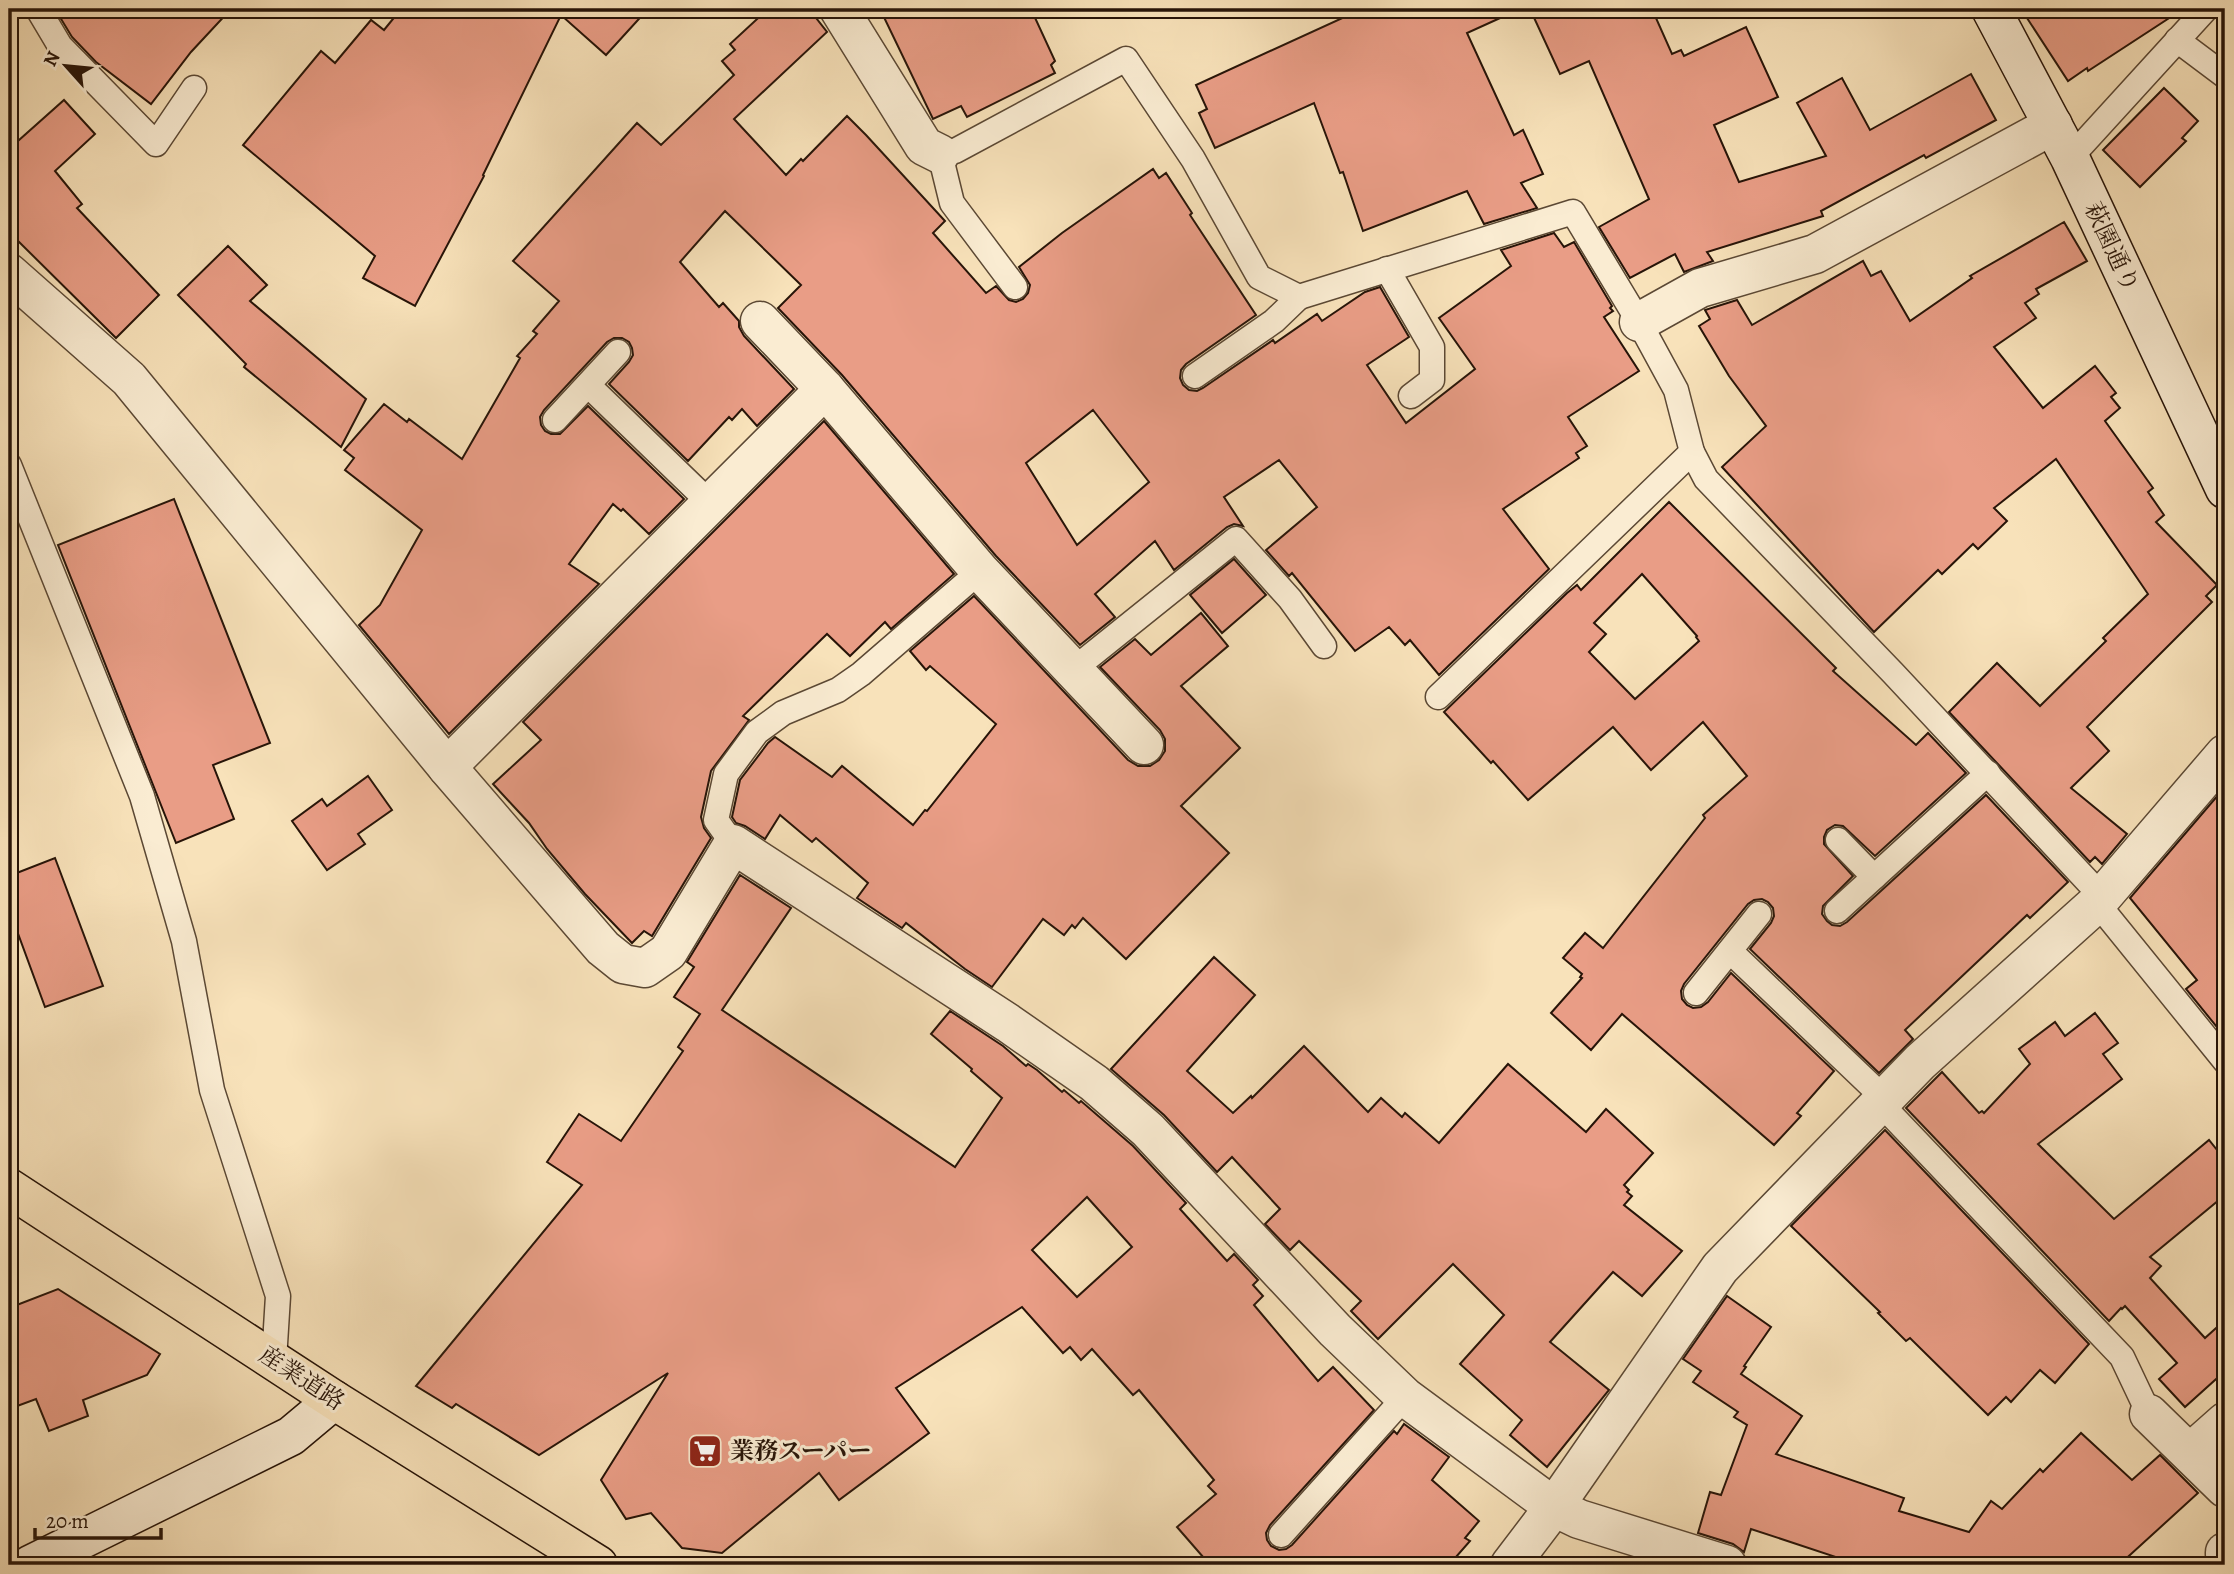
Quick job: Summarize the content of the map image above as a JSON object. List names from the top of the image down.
{
  "streets": {
    "main road": ["産業道路"],
    "street": ["萩園通り"]
  },
  "places": {
    "supermarket": ["業務スーパー"]
  },
  "scale_bar": "20 m",
  "north": "top left"
}
